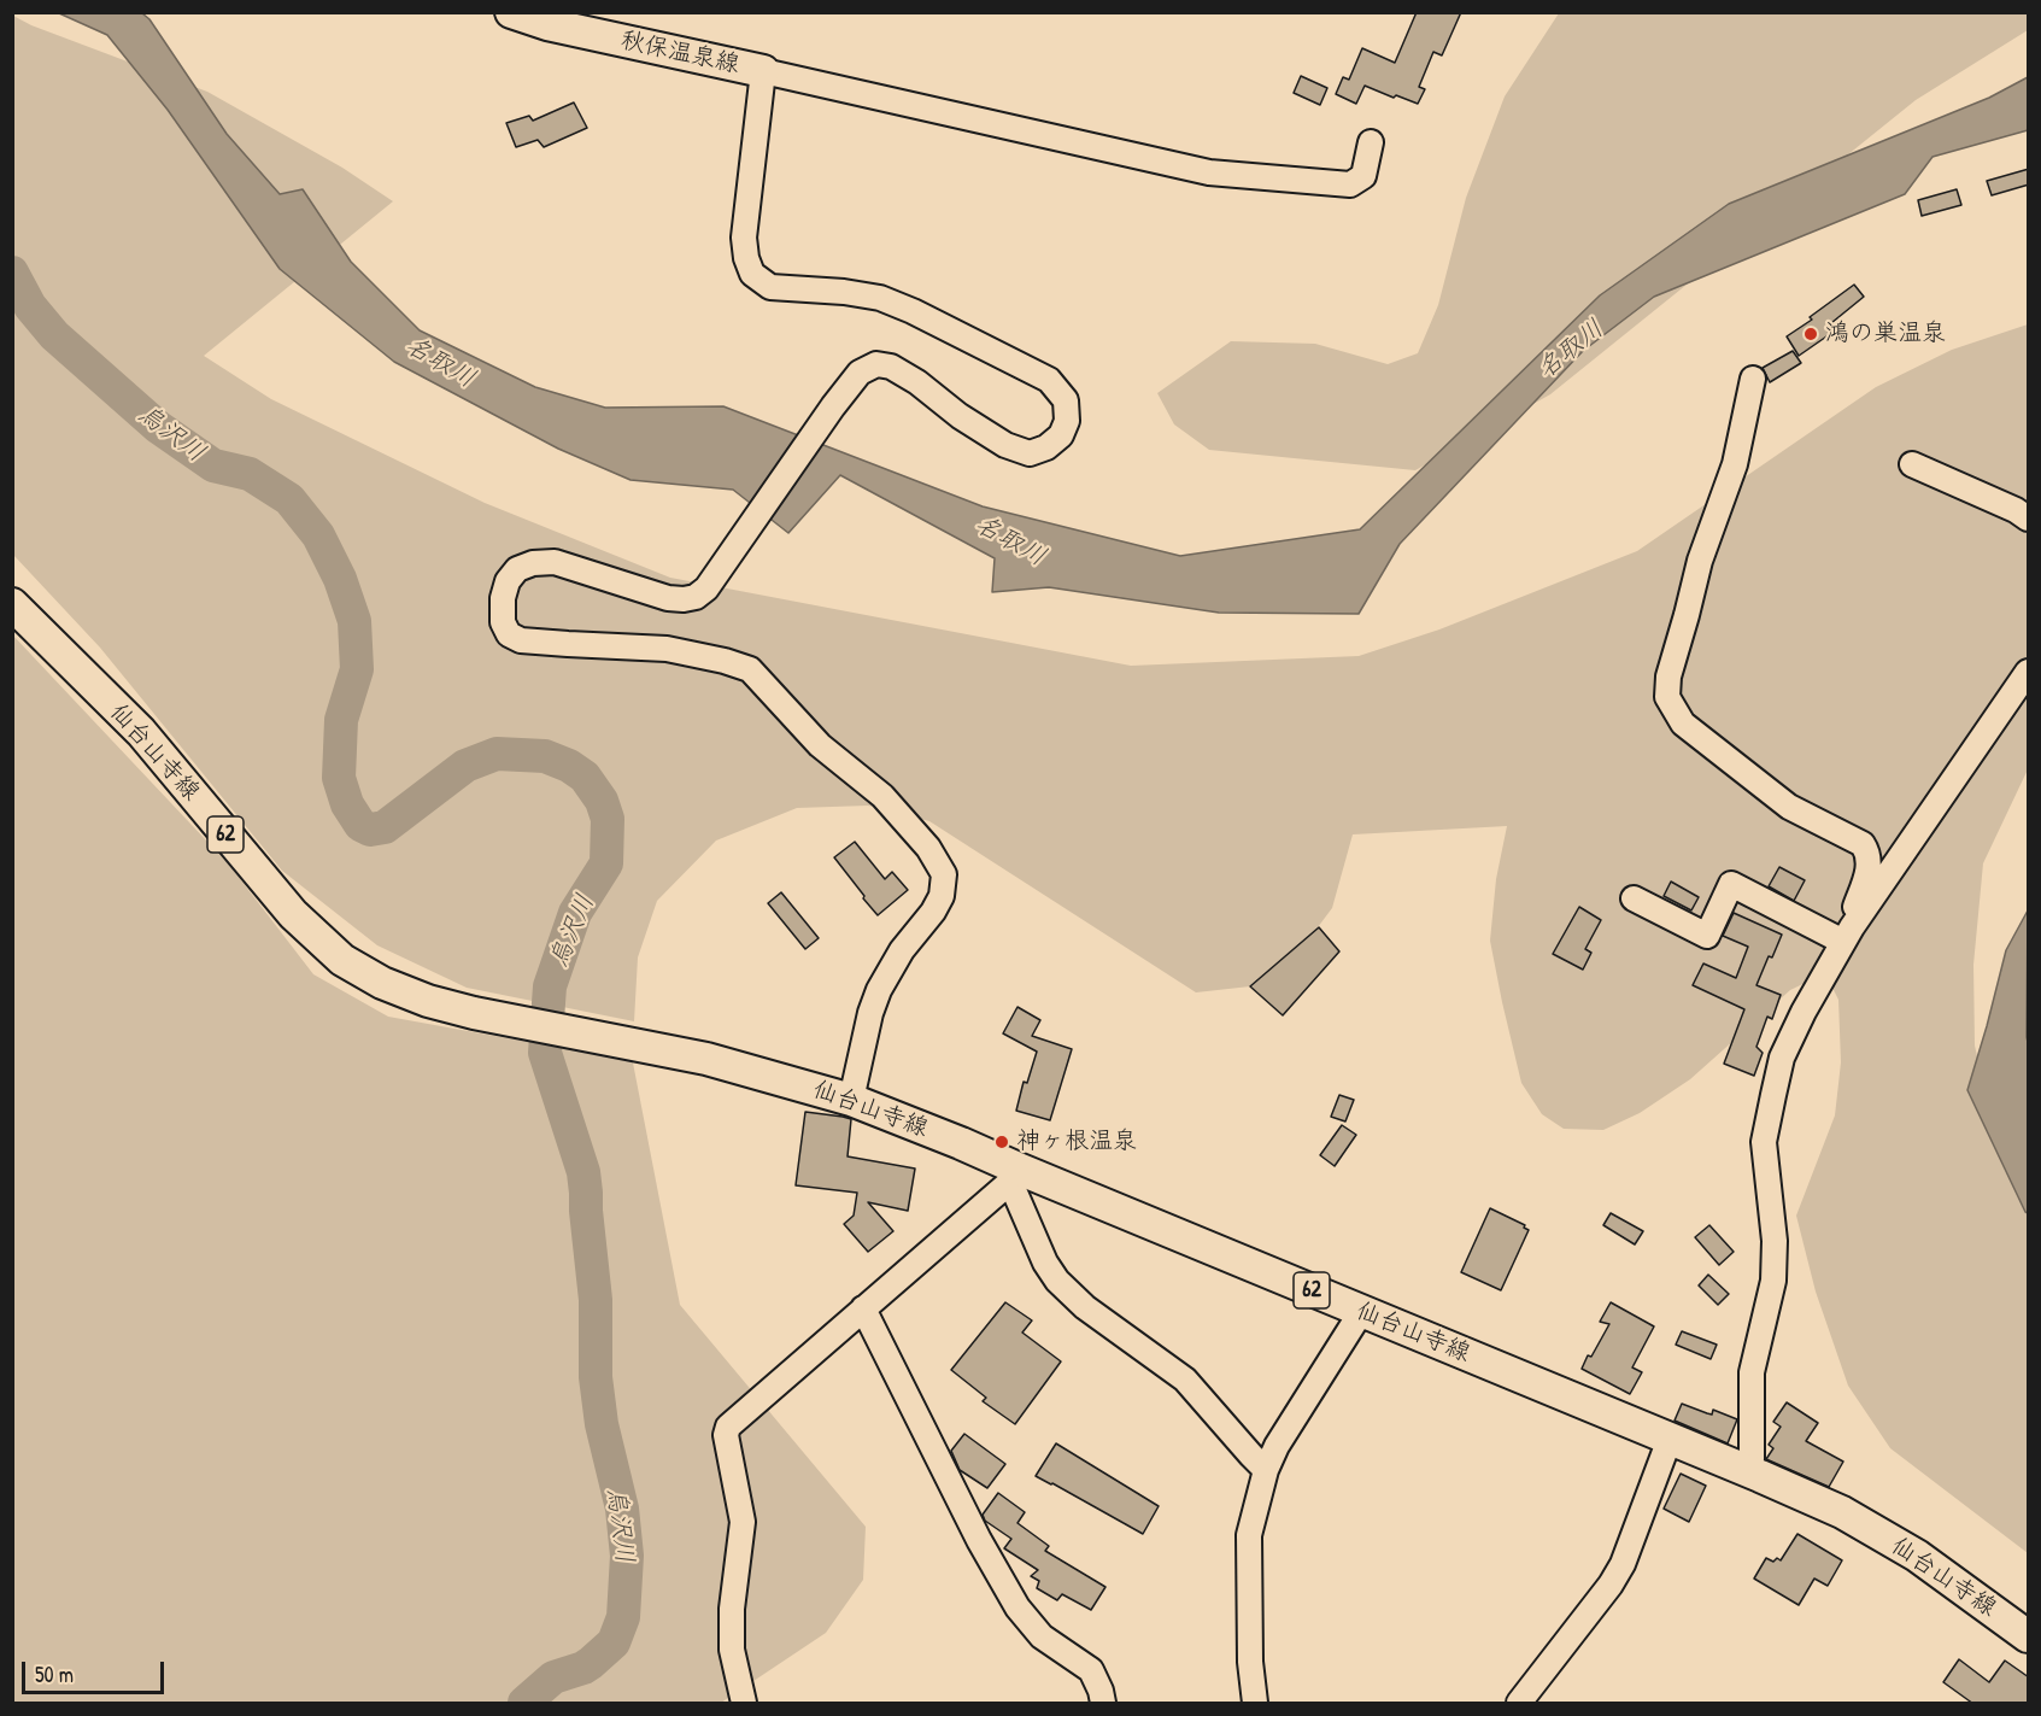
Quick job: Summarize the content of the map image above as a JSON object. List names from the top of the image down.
{
  "streets": {
    "main road": ["秋保温泉線", "仙台山寺線", "62"]
  },
  "water": ["名取川", "烏沢川"],
  "places": ["鴻の巣温泉", "神ヶ根温泉"],
  "scale_bar": "50 m"
}
